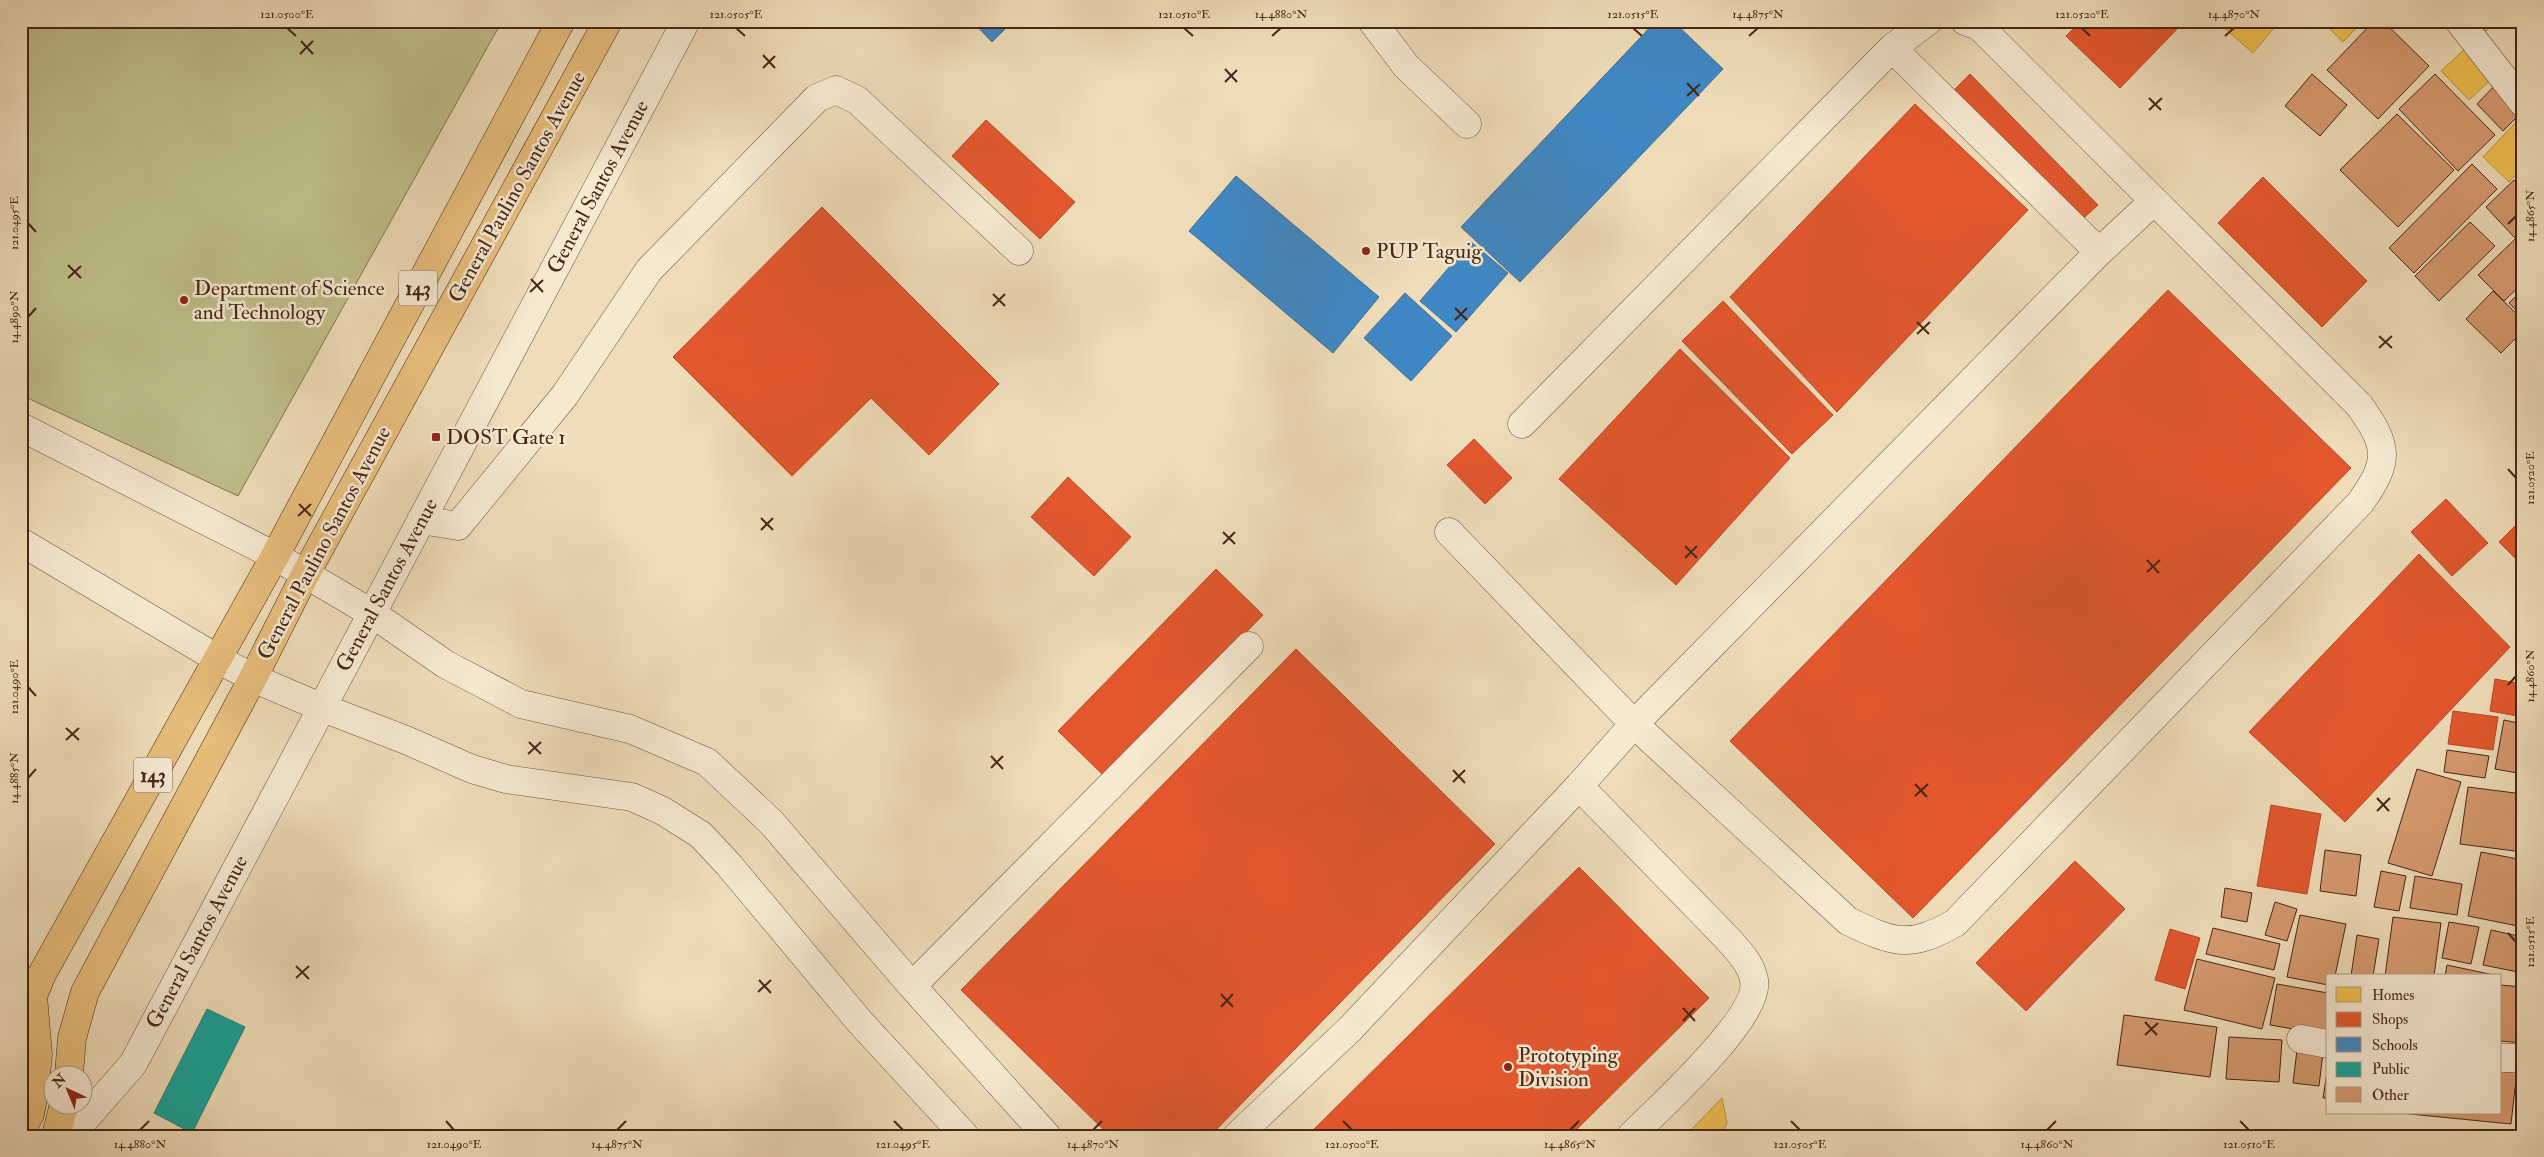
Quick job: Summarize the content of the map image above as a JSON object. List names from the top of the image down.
{
  "streets": {
    "main road": ["General Paulino Santos Avenue", "143"],
    "street": ["General Santos Avenue"]
  },
  "places": {
    "other": ["PUP Taguig", "Department of Science and Technology", "Prototyping Division"],
    "transit": ["DOST Gate 1"]
  },
  "legend": [
    "Homes",
    "Shops",
    "Schools",
    "Public",
    "Other"
  ],
  "north": "top left",
  "coordinates": [
    "121.0500°E",
    "121.0505°E",
    "121.0510°E",
    "14.4880°N",
    "121.0515°E",
    "14.4875°N",
    "121.0520°E",
    "14.4870°N",
    "14.4865°N",
    "121.0495°E",
    "14.4890°N",
    "14.4860°N",
    "121.0490°E",
    "14.4885°N"
  ]
}
